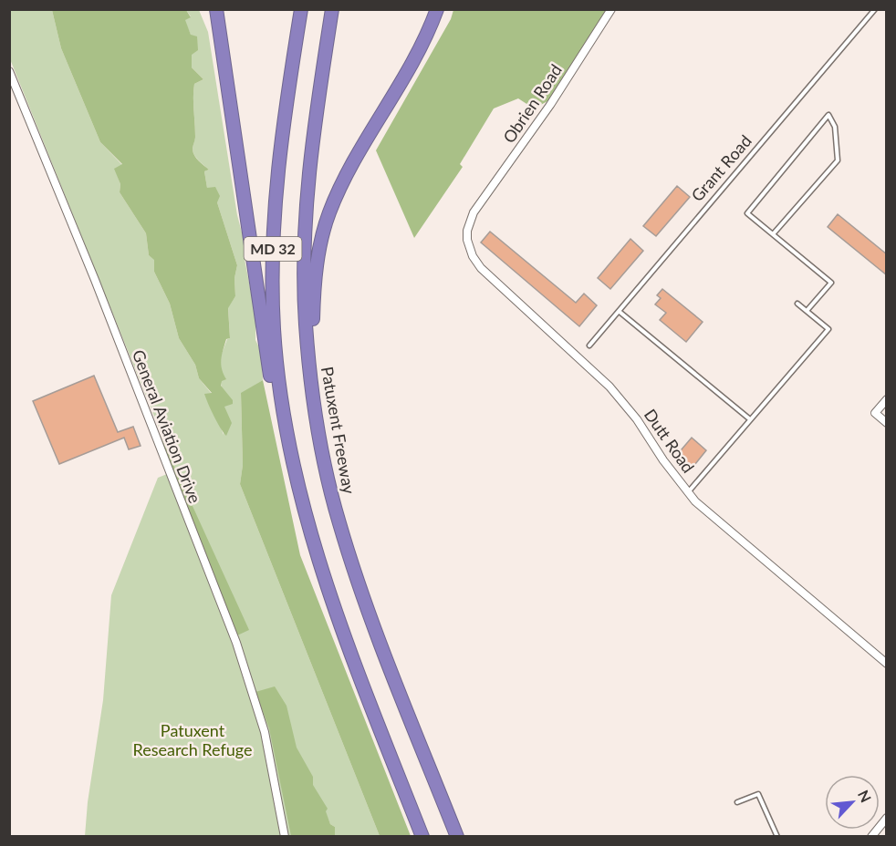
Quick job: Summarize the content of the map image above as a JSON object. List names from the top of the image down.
{
  "streets": {
    "highway": ["MD 32", "Patuxent Freeway"],
    "street": ["Obrien Road", "General Aviation Drive", "Dutt Road"],
    "lane": ["Grant Road"]
  },
  "crossings": [
    ["Obrien Road", "Dutt Road"]
  ],
  "parks": ["Patuxent Research Refuge"],
  "north": "top right"
}
